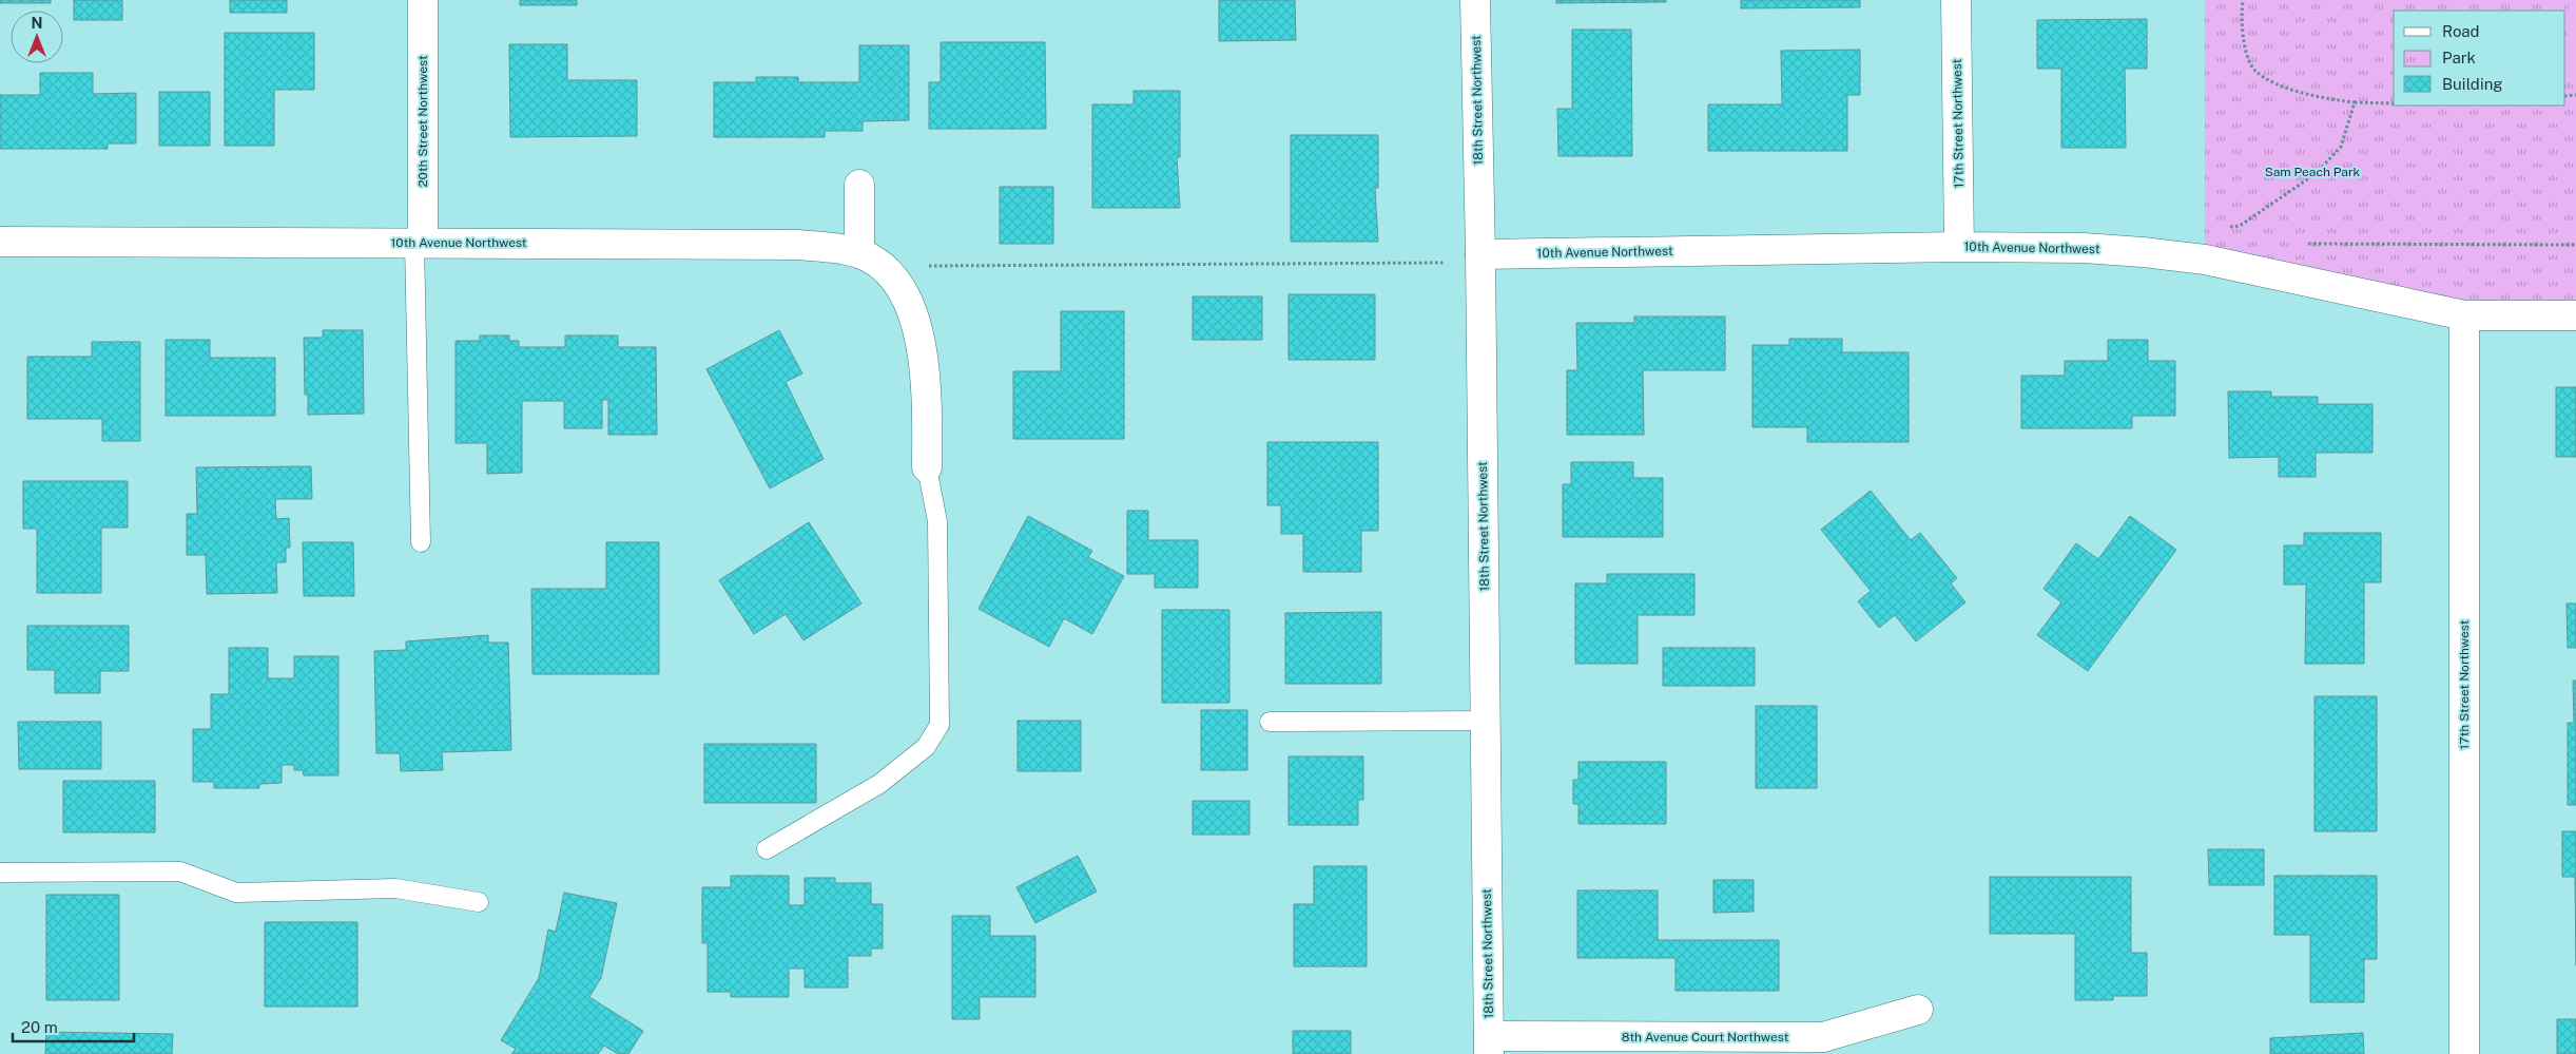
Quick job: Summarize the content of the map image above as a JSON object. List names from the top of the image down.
{
  "streets": {
    "street": [
      "18th Street Northwest",
      "20th Street Northwest",
      "17th Street Northwest",
      "10th Avenue Northwest",
      "8th Avenue Court Northwest"
    ]
  },
  "crossings": [
    ["18th Street Northwest", "10th Avenue Northwest"],
    ["18th Street Northwest", "8th Avenue Court Northwest"],
    ["20th Street Northwest", "10th Avenue Northwest"],
    ["17th Street Northwest", "10th Avenue Northwest"]
  ],
  "parks": ["Sam Peach Park"],
  "legend": ["Road", "Park", "Building"],
  "scale_bar": "20 m",
  "north": "top"
}
